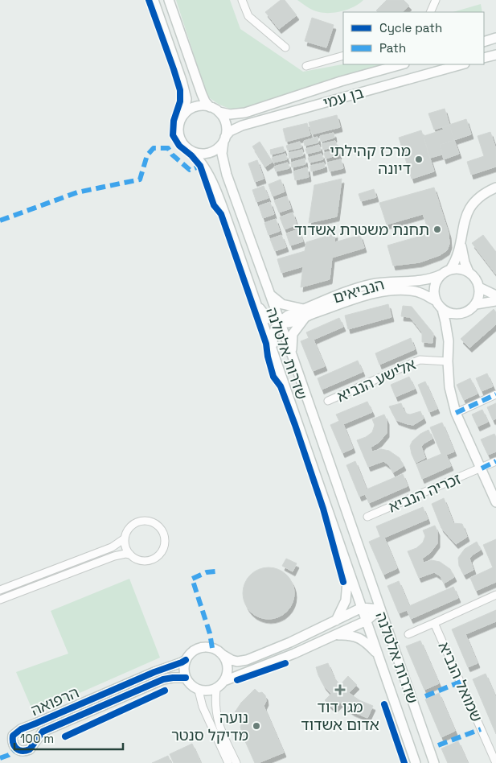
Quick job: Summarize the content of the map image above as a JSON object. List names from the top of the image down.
{
  "streets": {
    "main road": [
      "בן עמי",
      "הנביאים",
      "שדרות אלטלנה",
      "הרפואה"
    ],
    "street": ["אלישע הנביא", "זכריה הנביא", "שמואל הנביא"]
  },
  "crossings": [
    ["בן עמי", "שדרות אלטלנה"],
    ["הנביאים", "שדרות אלטלנה"]
  ],
  "places": {
    "other": ["מרכז קהילתי דיונה", "תחנת משטרת אשדוד", "נועה מדיקל סנטר"],
    "health": ["מגן דוד אדום אשדוד"]
  },
  "legend": ["Cycle path", "Path"],
  "scale_bar": "100 m"
}
